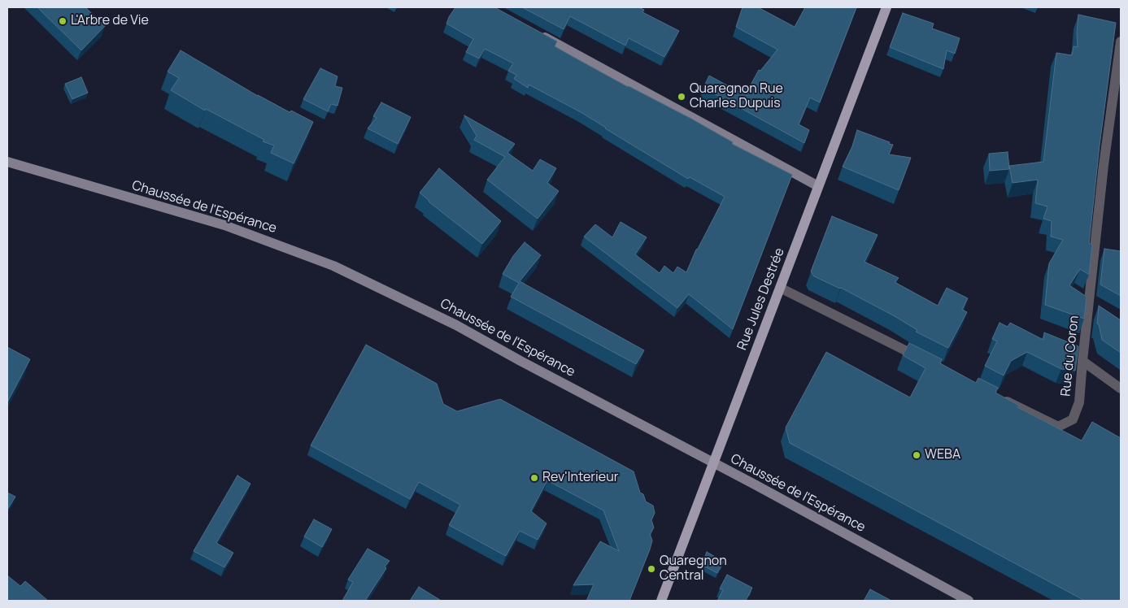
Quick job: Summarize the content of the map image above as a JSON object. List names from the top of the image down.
{
  "streets": {
    "main road": ["Chaussée de l'Espérance", "Rue Jules Destrée"],
    "street": ["Rue du Coron"]
  },
  "crossings": [
    ["Chaussée de l'Espérance", "Rue Jules Destrée"]
  ],
  "places": [
    "L'Arbre de Vie",
    "Quaregnon Rue Charles Dupuis",
    "WEBA",
    "Rev'Interieur",
    "Quaregnon Central"
  ]
}
